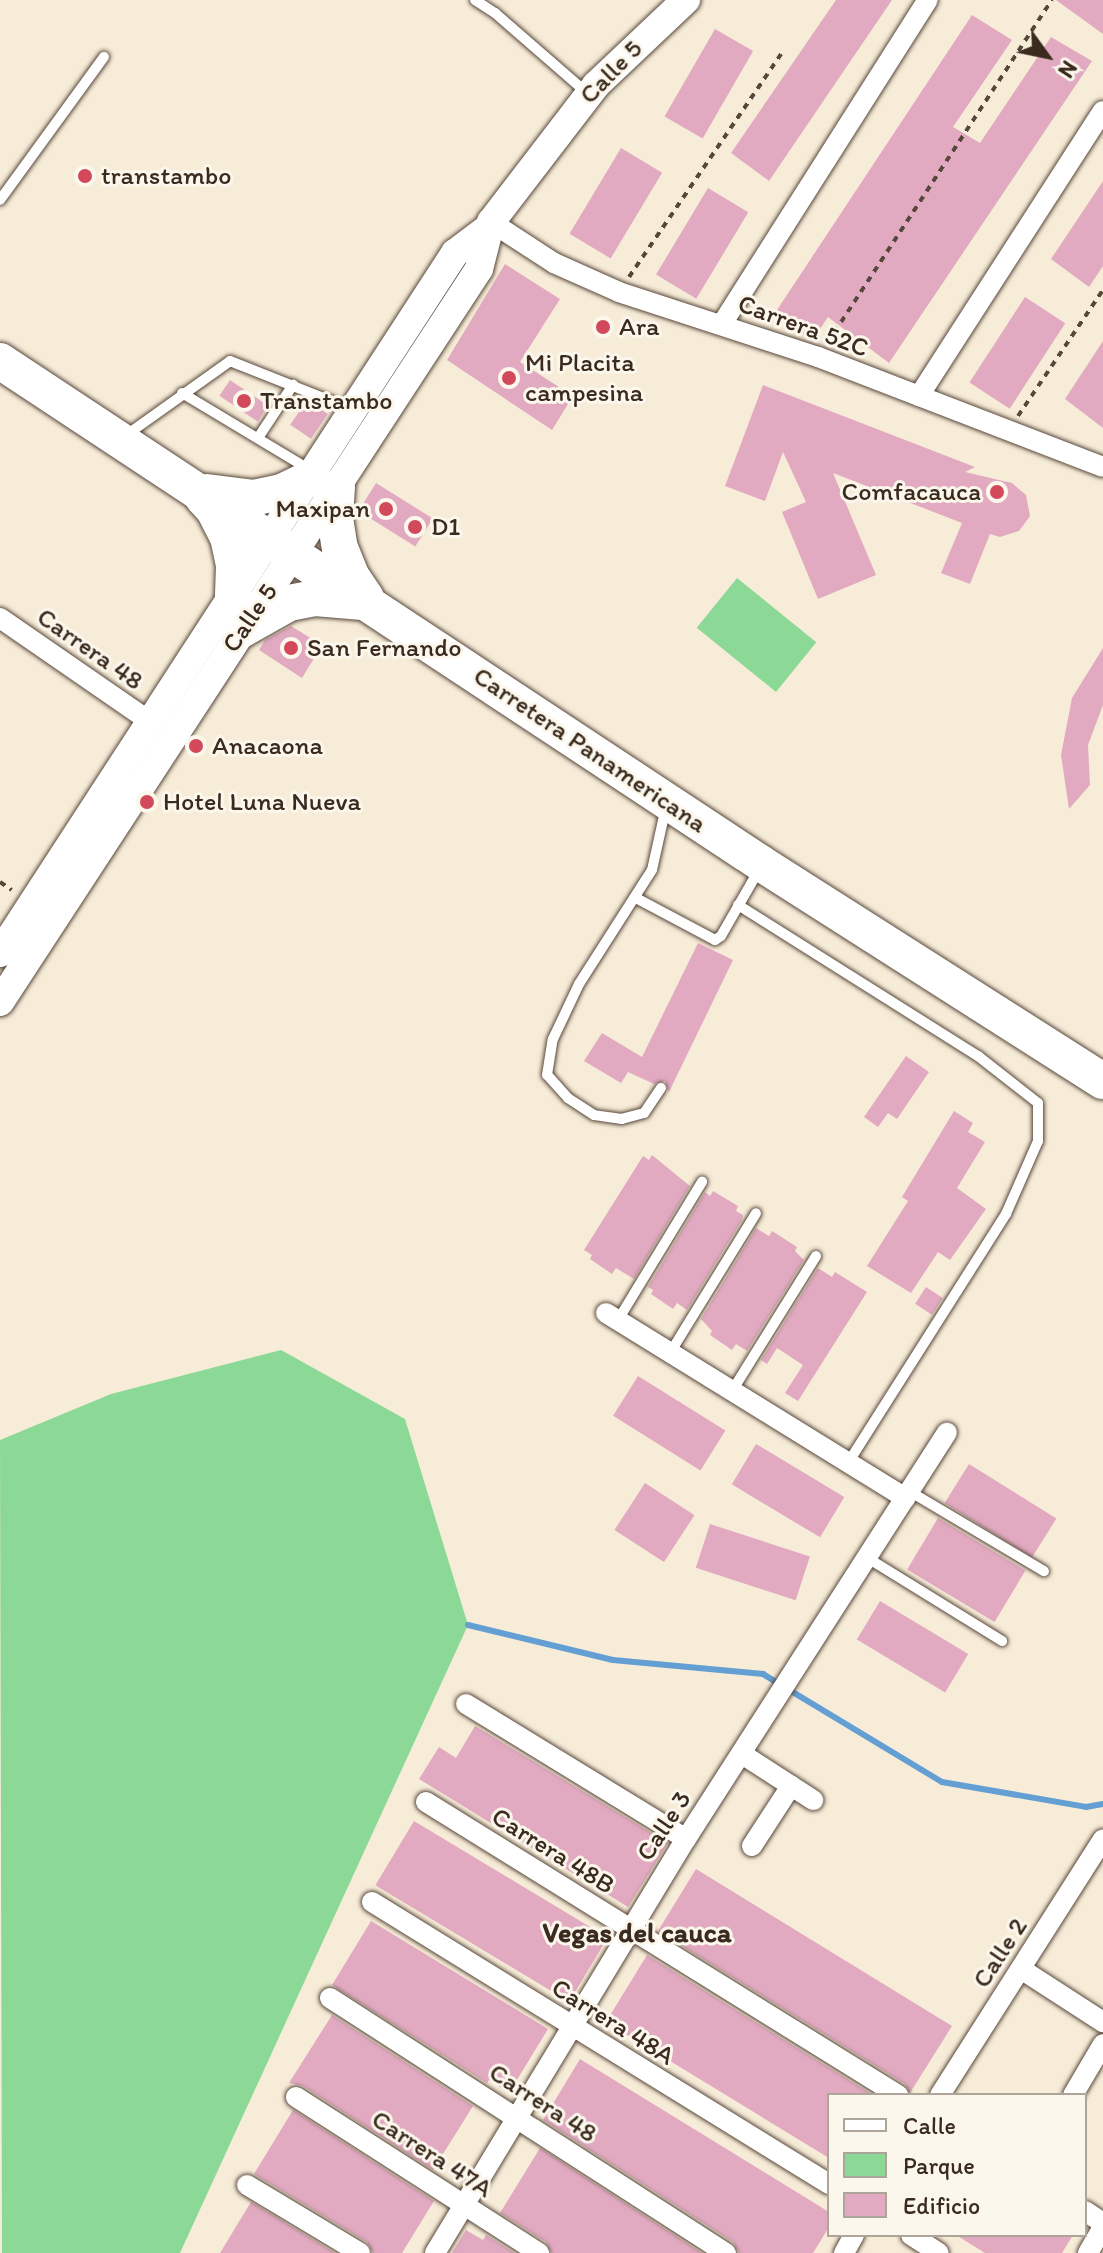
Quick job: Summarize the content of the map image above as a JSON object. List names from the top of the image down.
{
  "streets": {
    "highway": ["Carretera Panamericana"],
    "main road": ["Calle 5"],
    "street": [
      "Carrera 52C",
      "Carrera 48",
      "Calle 3",
      "Carrera 48B",
      "Calle 2",
      "Carrera 48A",
      "Carrera 47A"
    ]
  },
  "crossings": [
    ["Calle 5", "Carrera 52C"],
    ["Calle 5", "Carrera 48"],
    ["Calle 5", "Carretera Panamericana"],
    ["Carrera 48", "Calle 3"],
    ["Calle 3", "Carrera 48B"],
    ["Calle 3", "Carrera 48A"],
    ["Calle 3", "Carrera 47A"]
  ],
  "districts": ["Vegas del cauca"],
  "places": [
    "transtambo",
    "Ara",
    "Mi Placita campesina",
    "Transtambo",
    "Comfacauca",
    "Maxipan",
    "D1",
    "San Fernando",
    "Anacaona",
    "Hotel Luna Nueva"
  ],
  "legend": ["Calle", "Parque", "Edificio"],
  "north": "bottom right"
}
